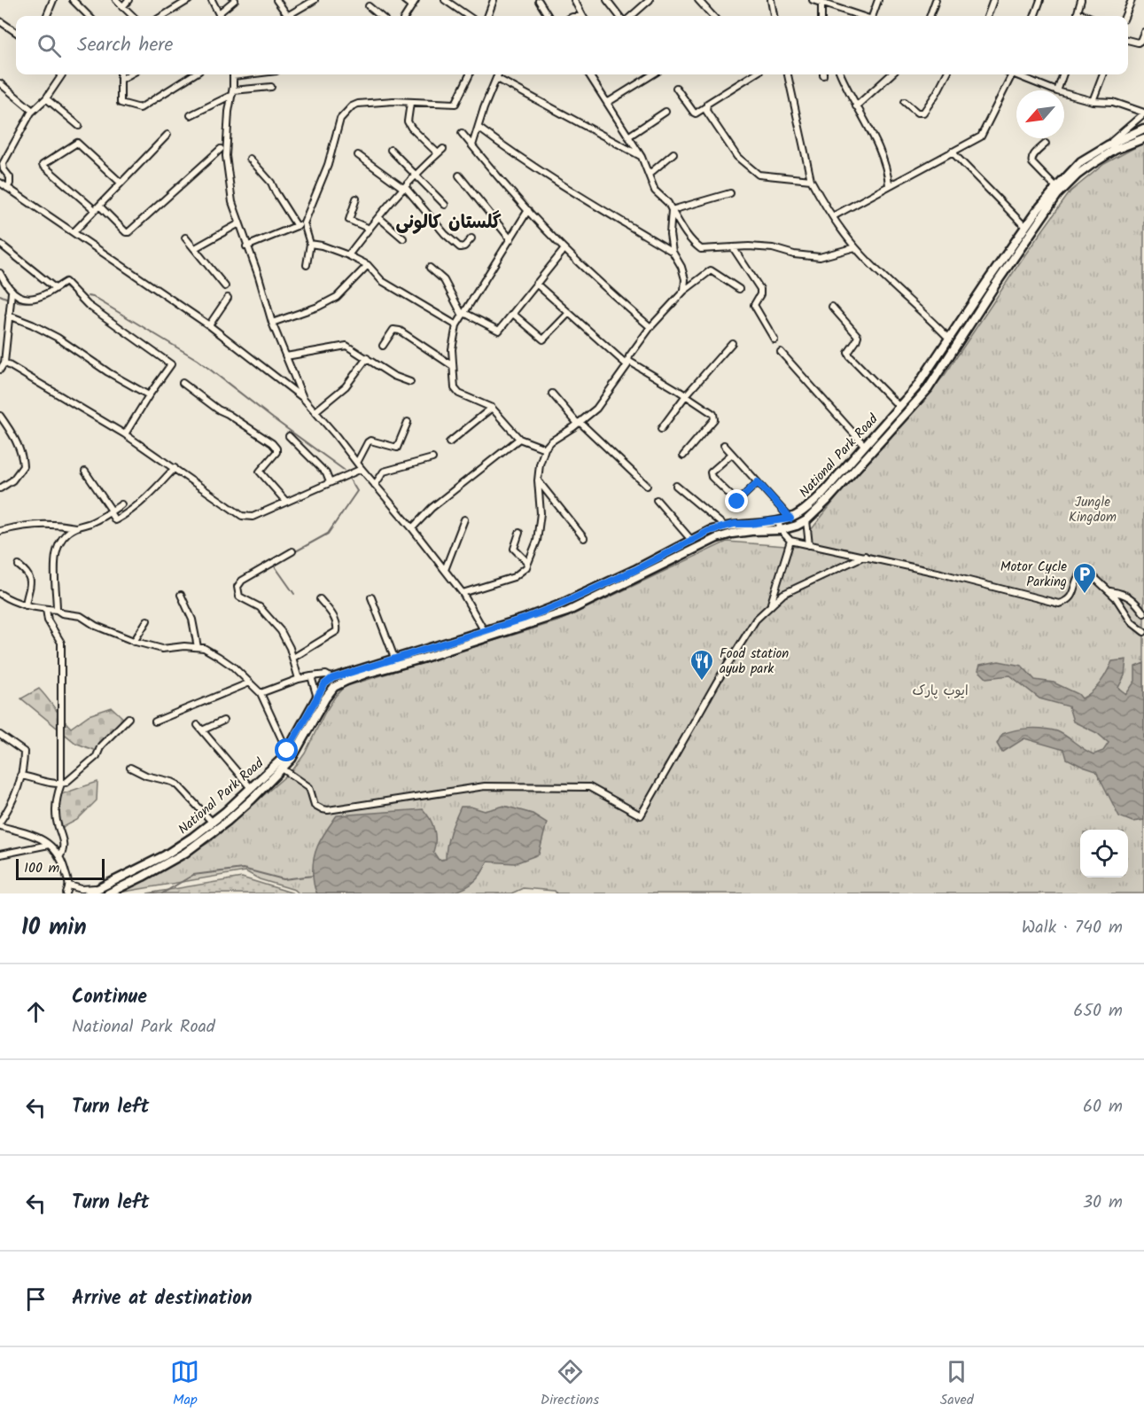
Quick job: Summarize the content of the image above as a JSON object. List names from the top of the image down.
{
  "streets": {
    "main road": ["National Park Road"]
  },
  "districts": ["گلستان کالونی"],
  "parks": ["Jungle Kingdom", "ایوب پارک"],
  "places": {
    "parking": ["Motor Cycle Parking"],
    "restaurant": ["Food station ayub park"]
  },
  "scale_bar": "100 m",
  "north": "bottom left",
  "page": {
    "search": "Search here",
    "scale": "100 m",
    "heading": ["10 min", "Walk · 740 m"],
    "list": [
      ["Continue", "National Park Road", "650 m"],
      ["Turn left", "60 m"],
      ["Turn left", "30 m"],
      "Arrive at destination"
    ],
    "nav": ["Map", "Directions", "Saved"]
  }
}
